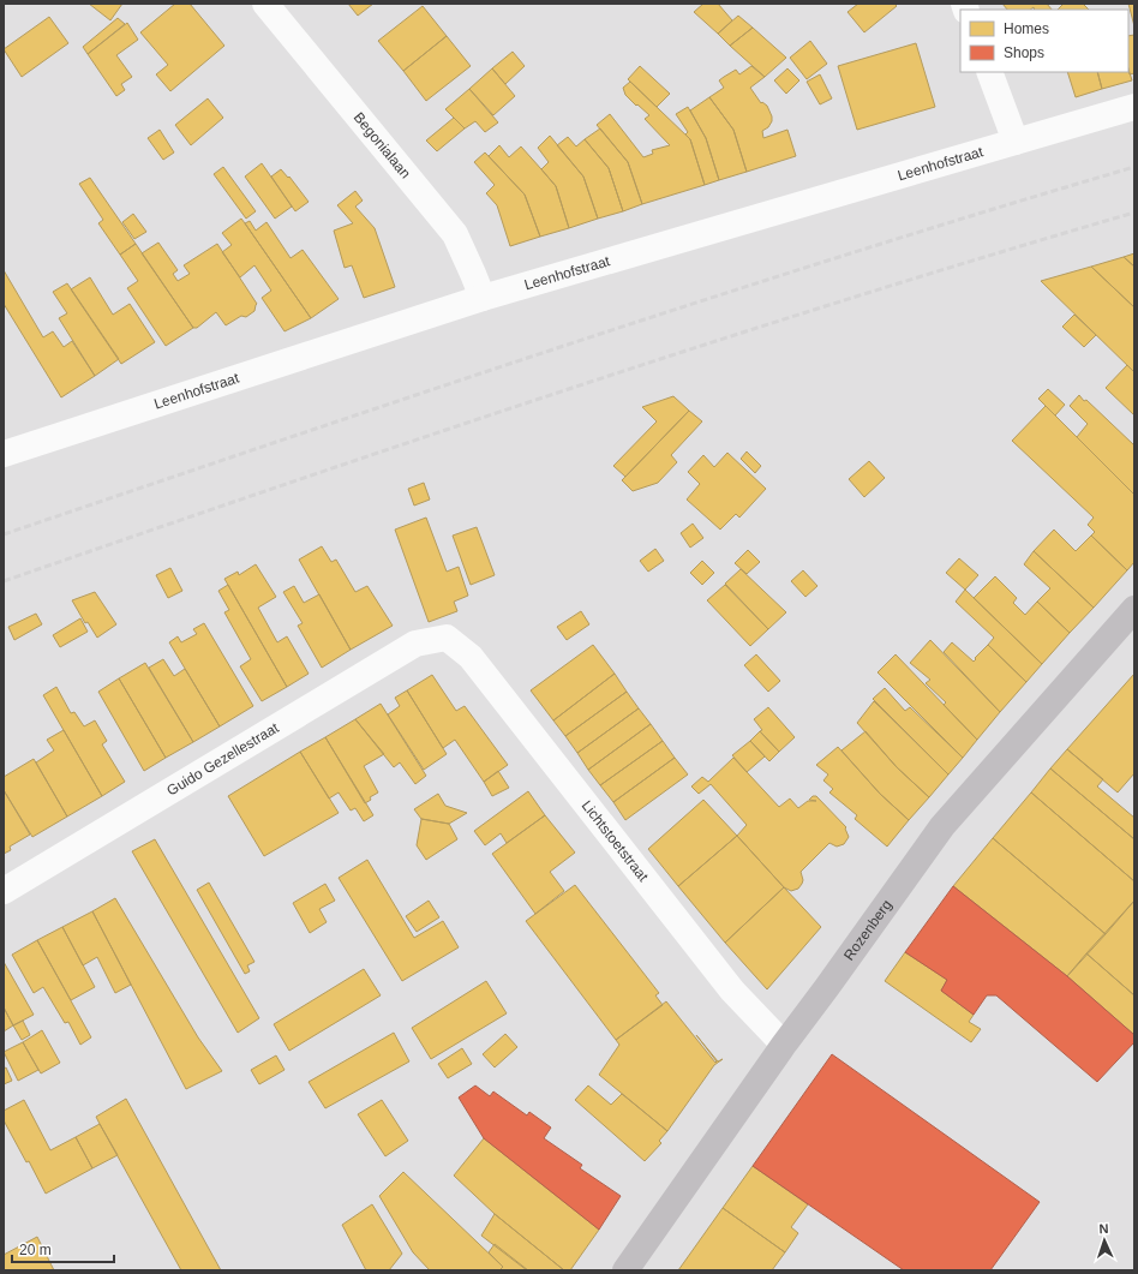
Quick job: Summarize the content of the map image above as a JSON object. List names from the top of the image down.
{
  "streets": {
    "main road": ["Rozenberg"],
    "street": [
      "Begonialaan",
      "Leenhofstraat",
      "Guido Gezellestraat",
      "Lichtstoetstraat"
    ]
  },
  "crossings": [
    ["Begonialaan", "Leenhofstraat"],
    ["Guido Gezellestraat", "Lichtstoetstraat"],
    ["Lichtstoetstraat", "Rozenberg"]
  ],
  "legend": ["Homes", "Shops"],
  "scale_bar": "20 m",
  "north": "top"
}
